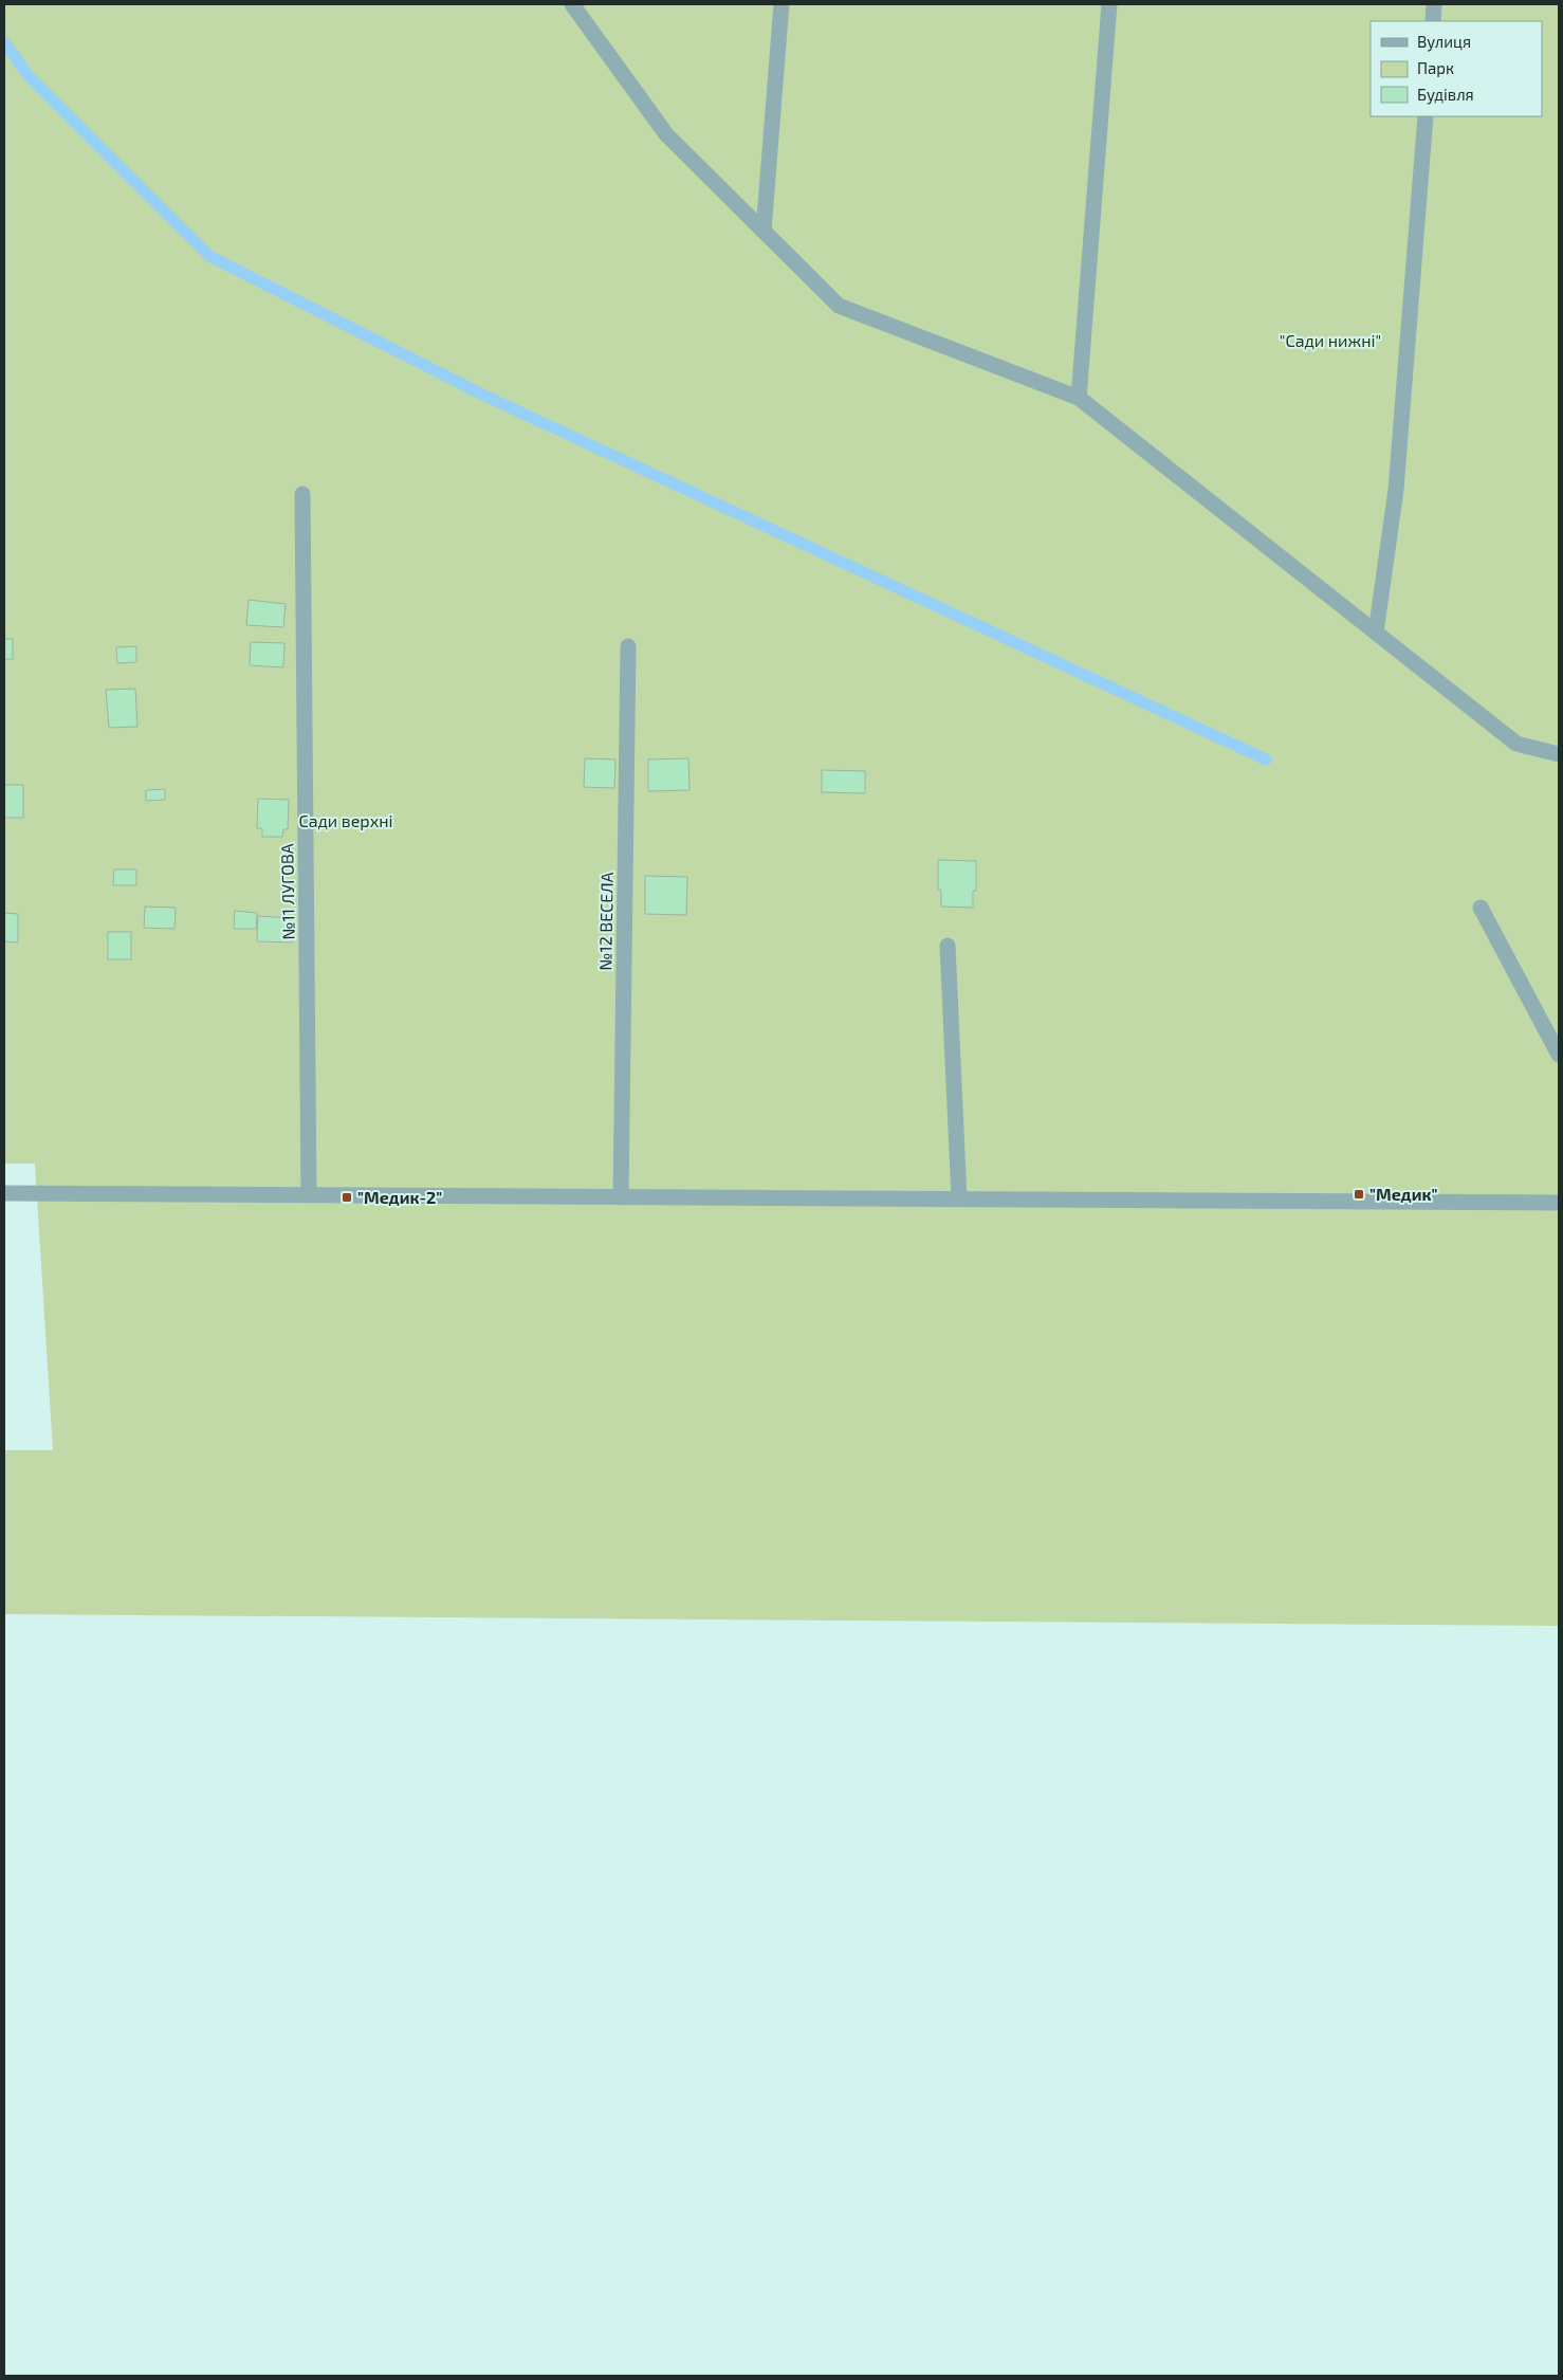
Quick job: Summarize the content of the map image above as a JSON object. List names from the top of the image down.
{
  "streets": {
    "street": ["№11 ЛУГОВА", "№12 ВЕСЕЛА"]
  },
  "parks": ["\"Сади нижні\"", "Сади верхні"],
  "places": {
    "transit": ["\"Медик\"", "\"Медик-2\""]
  },
  "legend": ["Вулиця", "Парк", "Будівля"]
}
